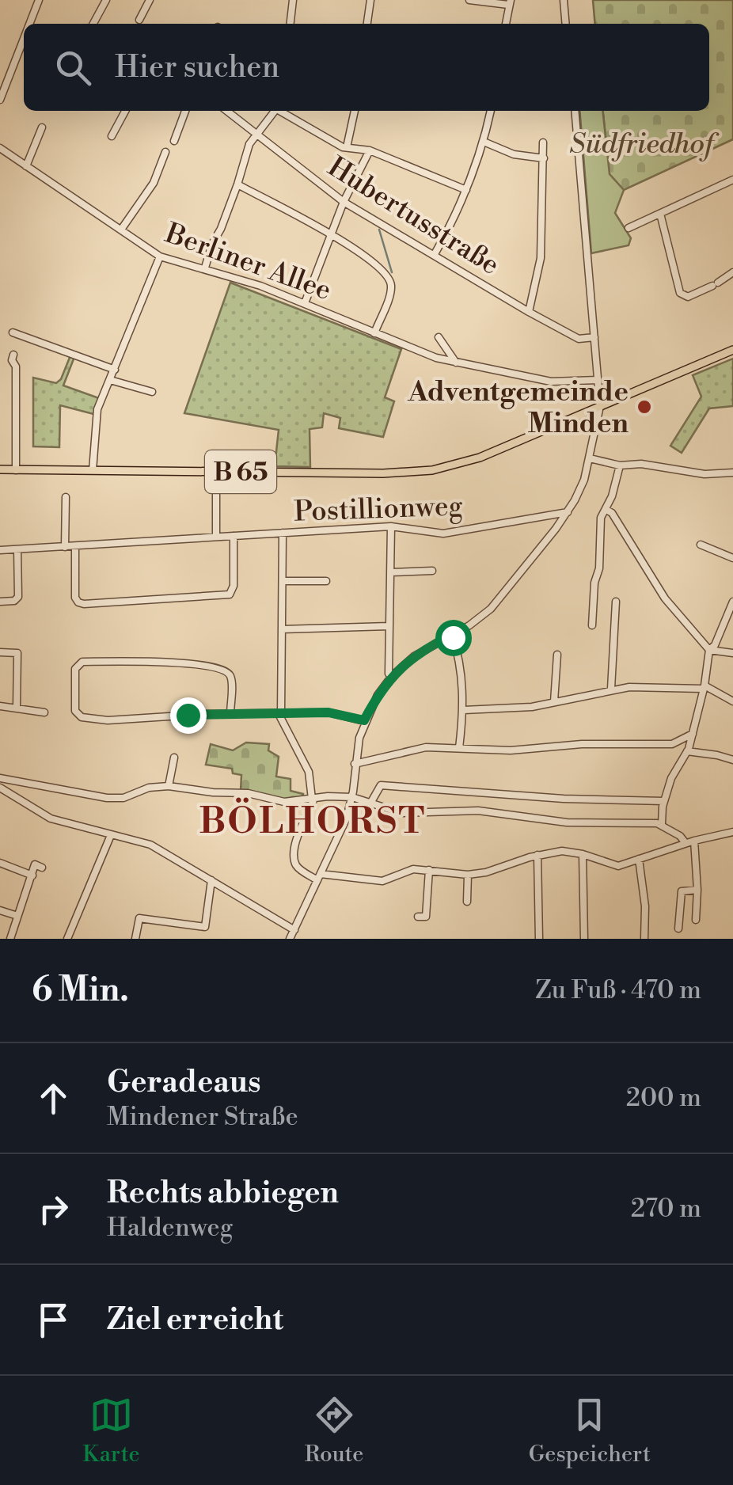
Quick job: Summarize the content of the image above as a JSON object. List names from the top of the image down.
{
  "streets": {
    "main road": ["B 65"],
    "street": ["Hubertusstraße", "Berliner Allee", "Postillionweg"]
  },
  "districts": ["BÖLHORST"],
  "parks": ["Südfriedhof"],
  "places": ["Adventgemeinde Minden"],
  "page": {
    "search": "Hier suchen",
    "heading": ["6 Min.", "Zu Fuß · 470 m"],
    "list": [
      ["Geradeaus", "Mindener Straße", "200 m"],
      ["Rechts abbiegen", "Haldenweg", "270 m"],
      "Ziel erreicht"
    ],
    "nav": ["Karte", "Route", "Gespeichert"]
  }
}
